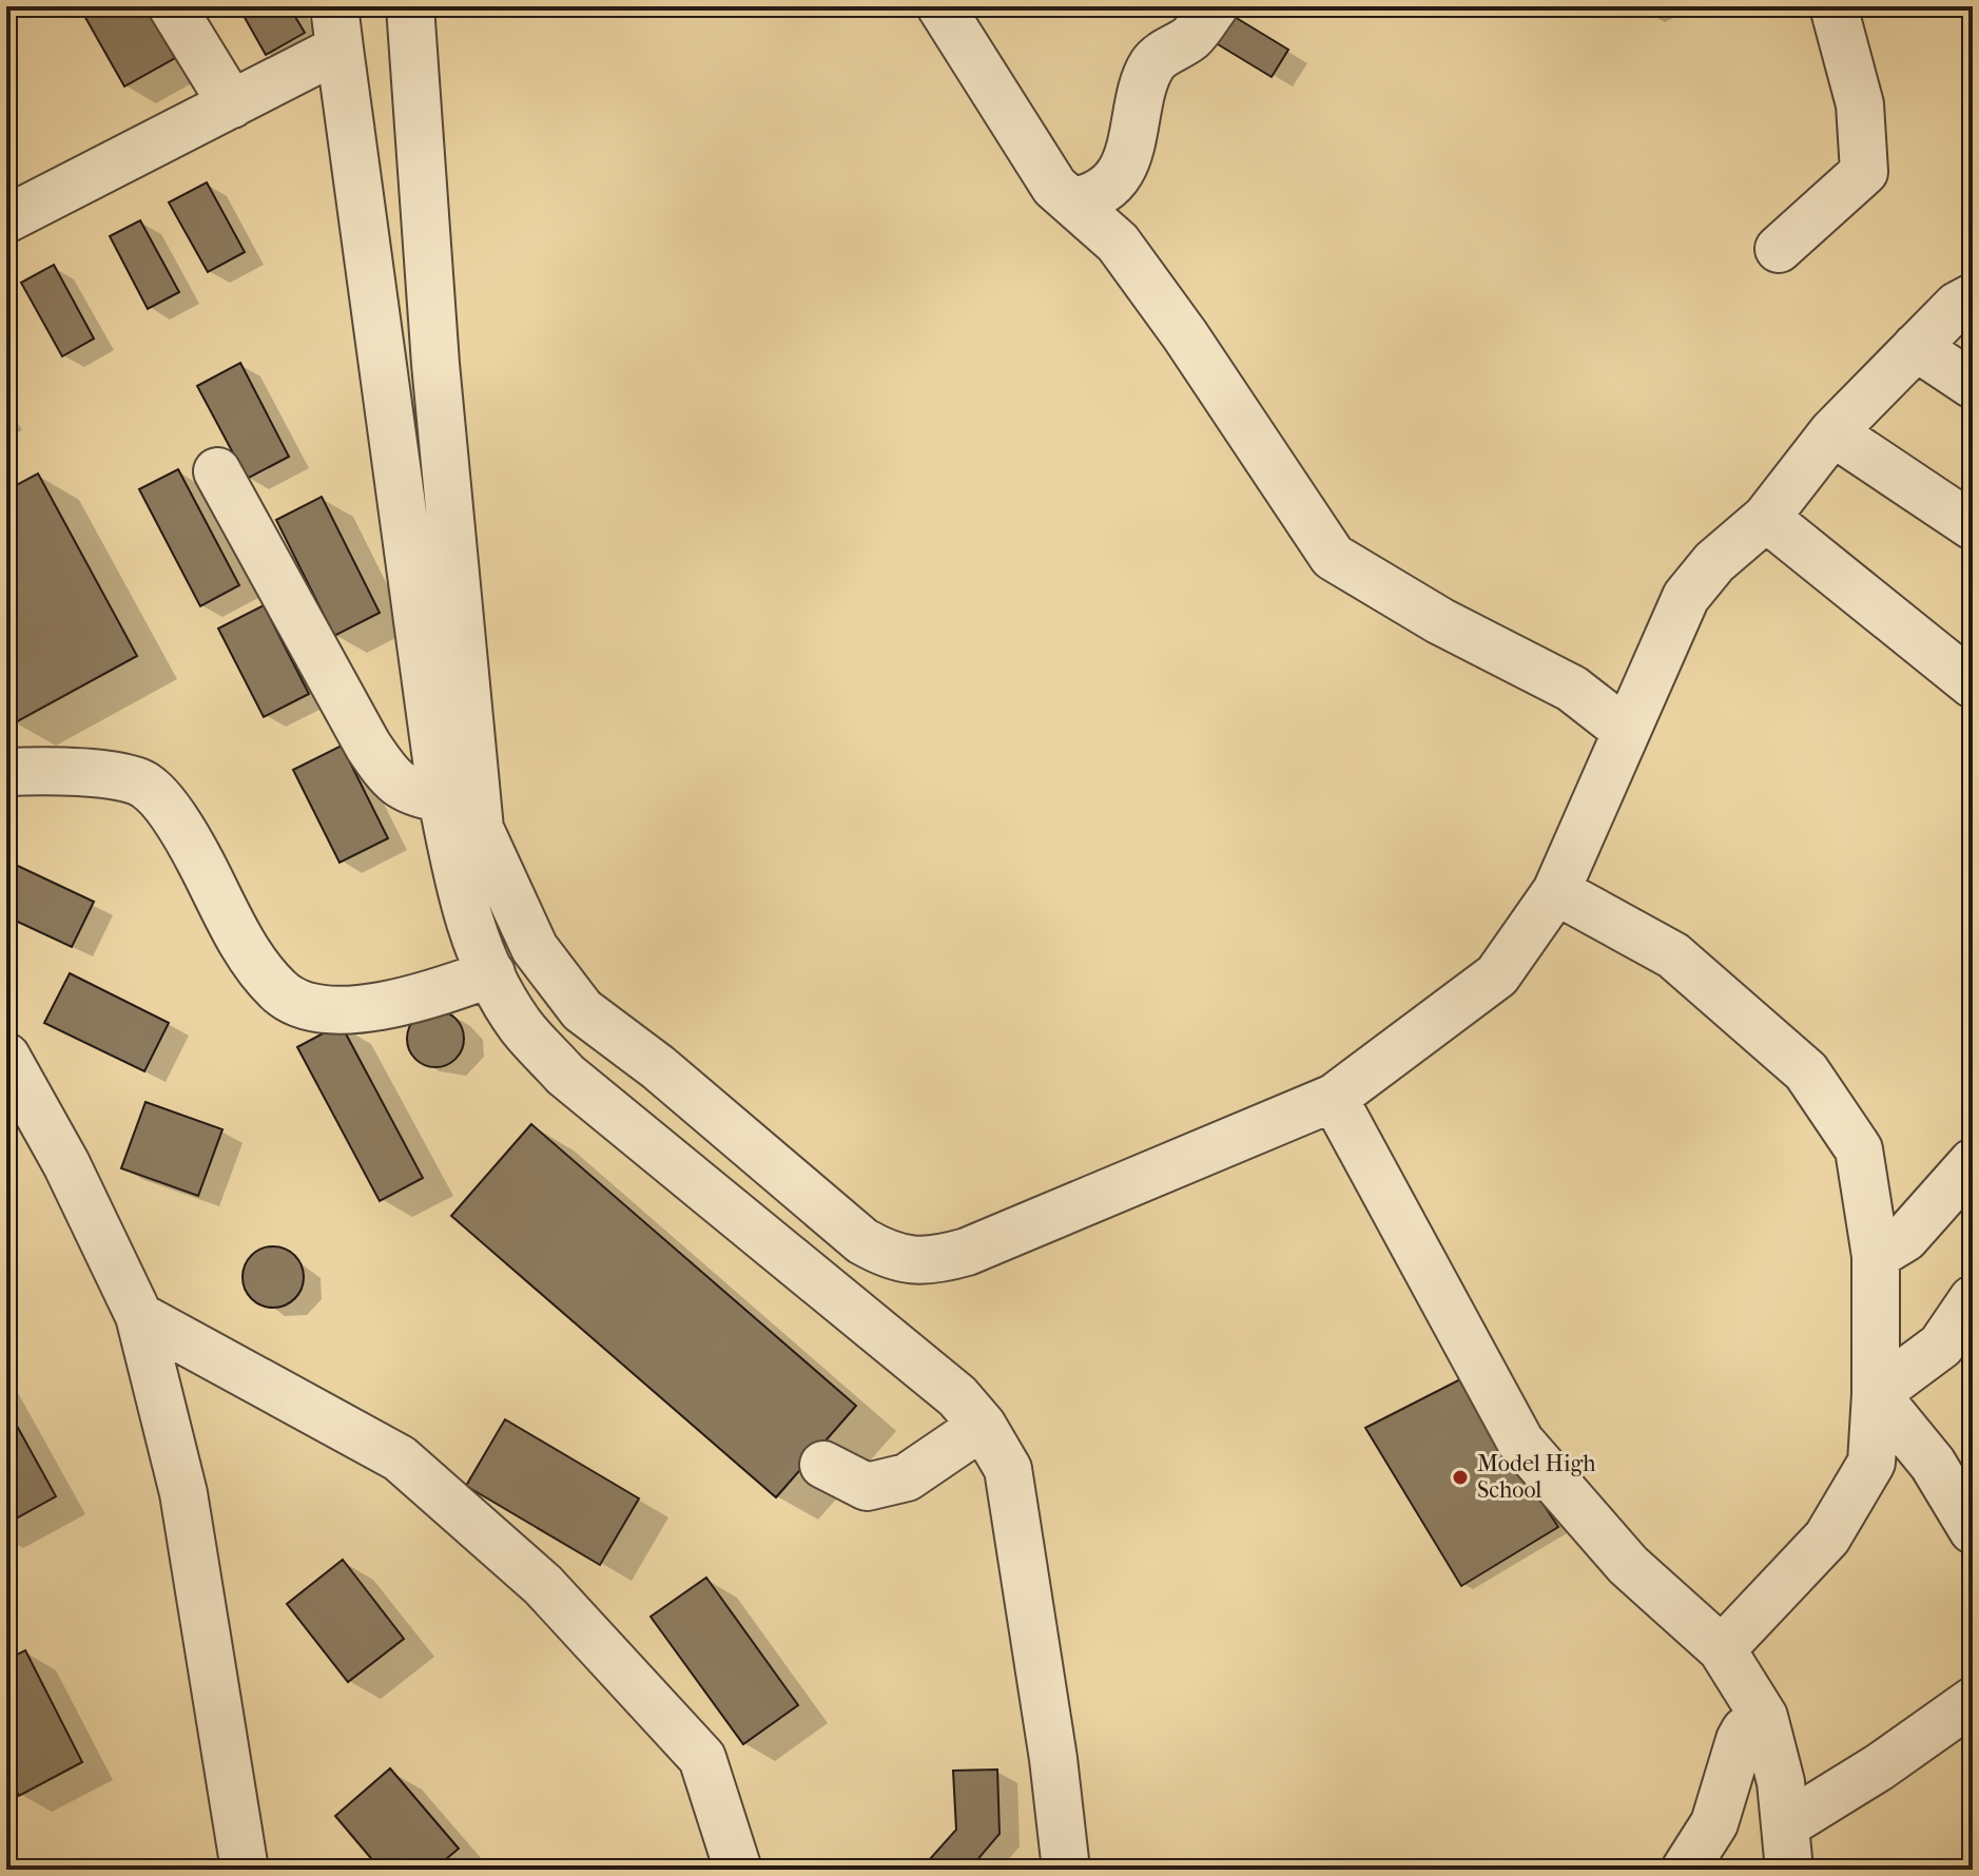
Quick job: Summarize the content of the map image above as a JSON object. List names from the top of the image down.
{
  "places": ["Model High School"]
}
